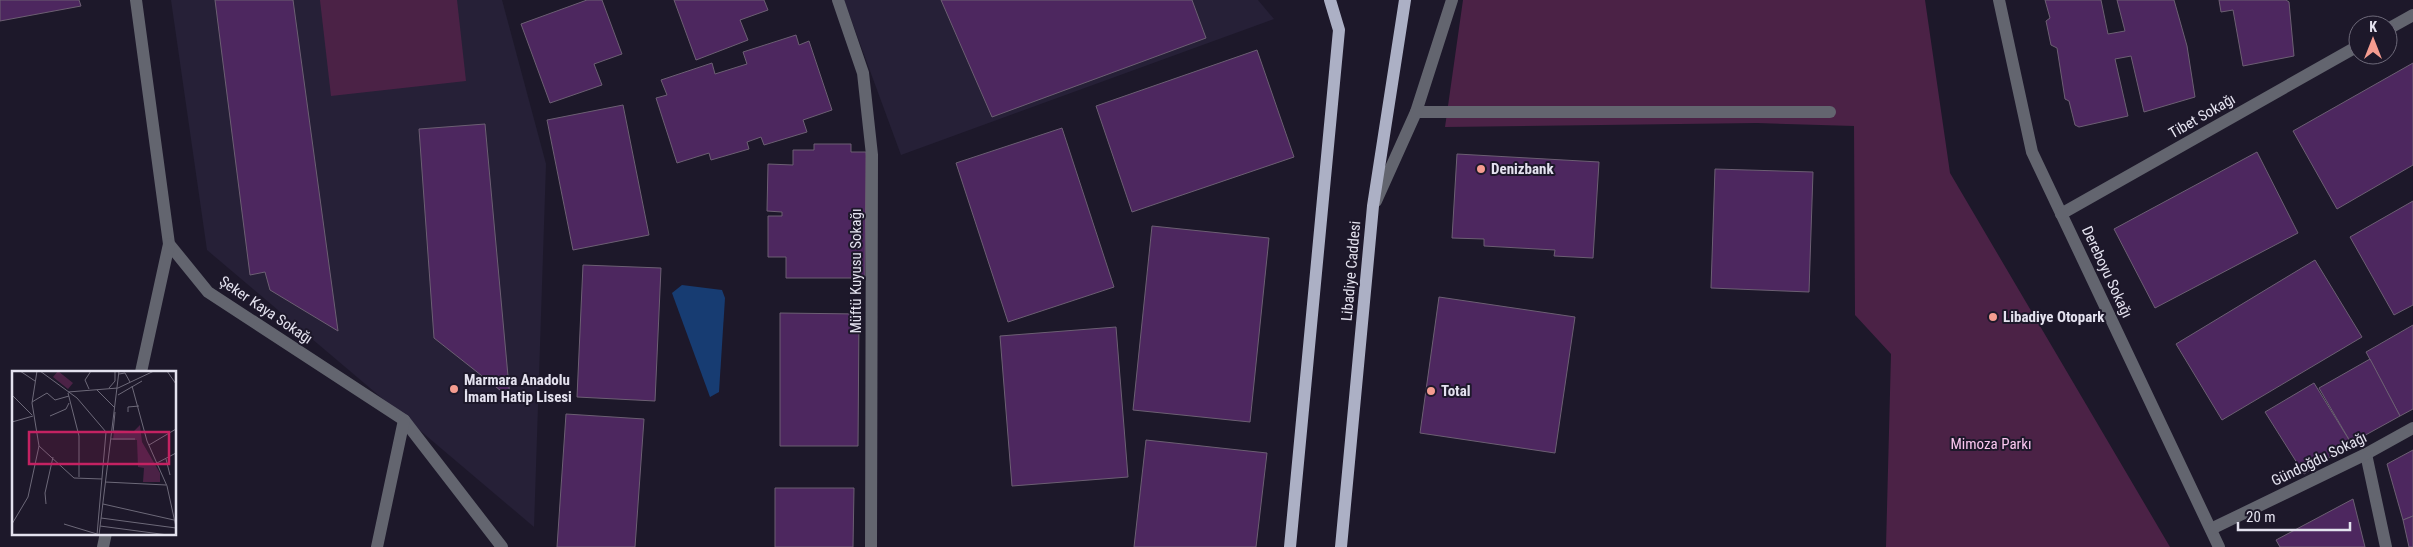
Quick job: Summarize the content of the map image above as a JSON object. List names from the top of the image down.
{
  "streets": {
    "main road": ["Libadiye Caddesi"],
    "street": [
      "Tibet Sokağı",
      "Müftü Kuyusu Sokağı",
      "Dereboyu Sokağı",
      "Şeker Kaya Sokağı",
      "Gündoğdu Sokağı"
    ]
  },
  "crossings": [
    ["Tibet Sokağı", "Dereboyu Sokağı"],
    ["Dereboyu Sokağı", "Gündoğdu Sokağı"]
  ],
  "parks": ["Mimoza Parkı"],
  "places": [
    "Denizbank",
    "Libadiye Otopark",
    "Marmara Anadolu İmam Hatip Lisesi",
    "Total"
  ],
  "scale_bar": "20 m",
  "north": "top"
}
